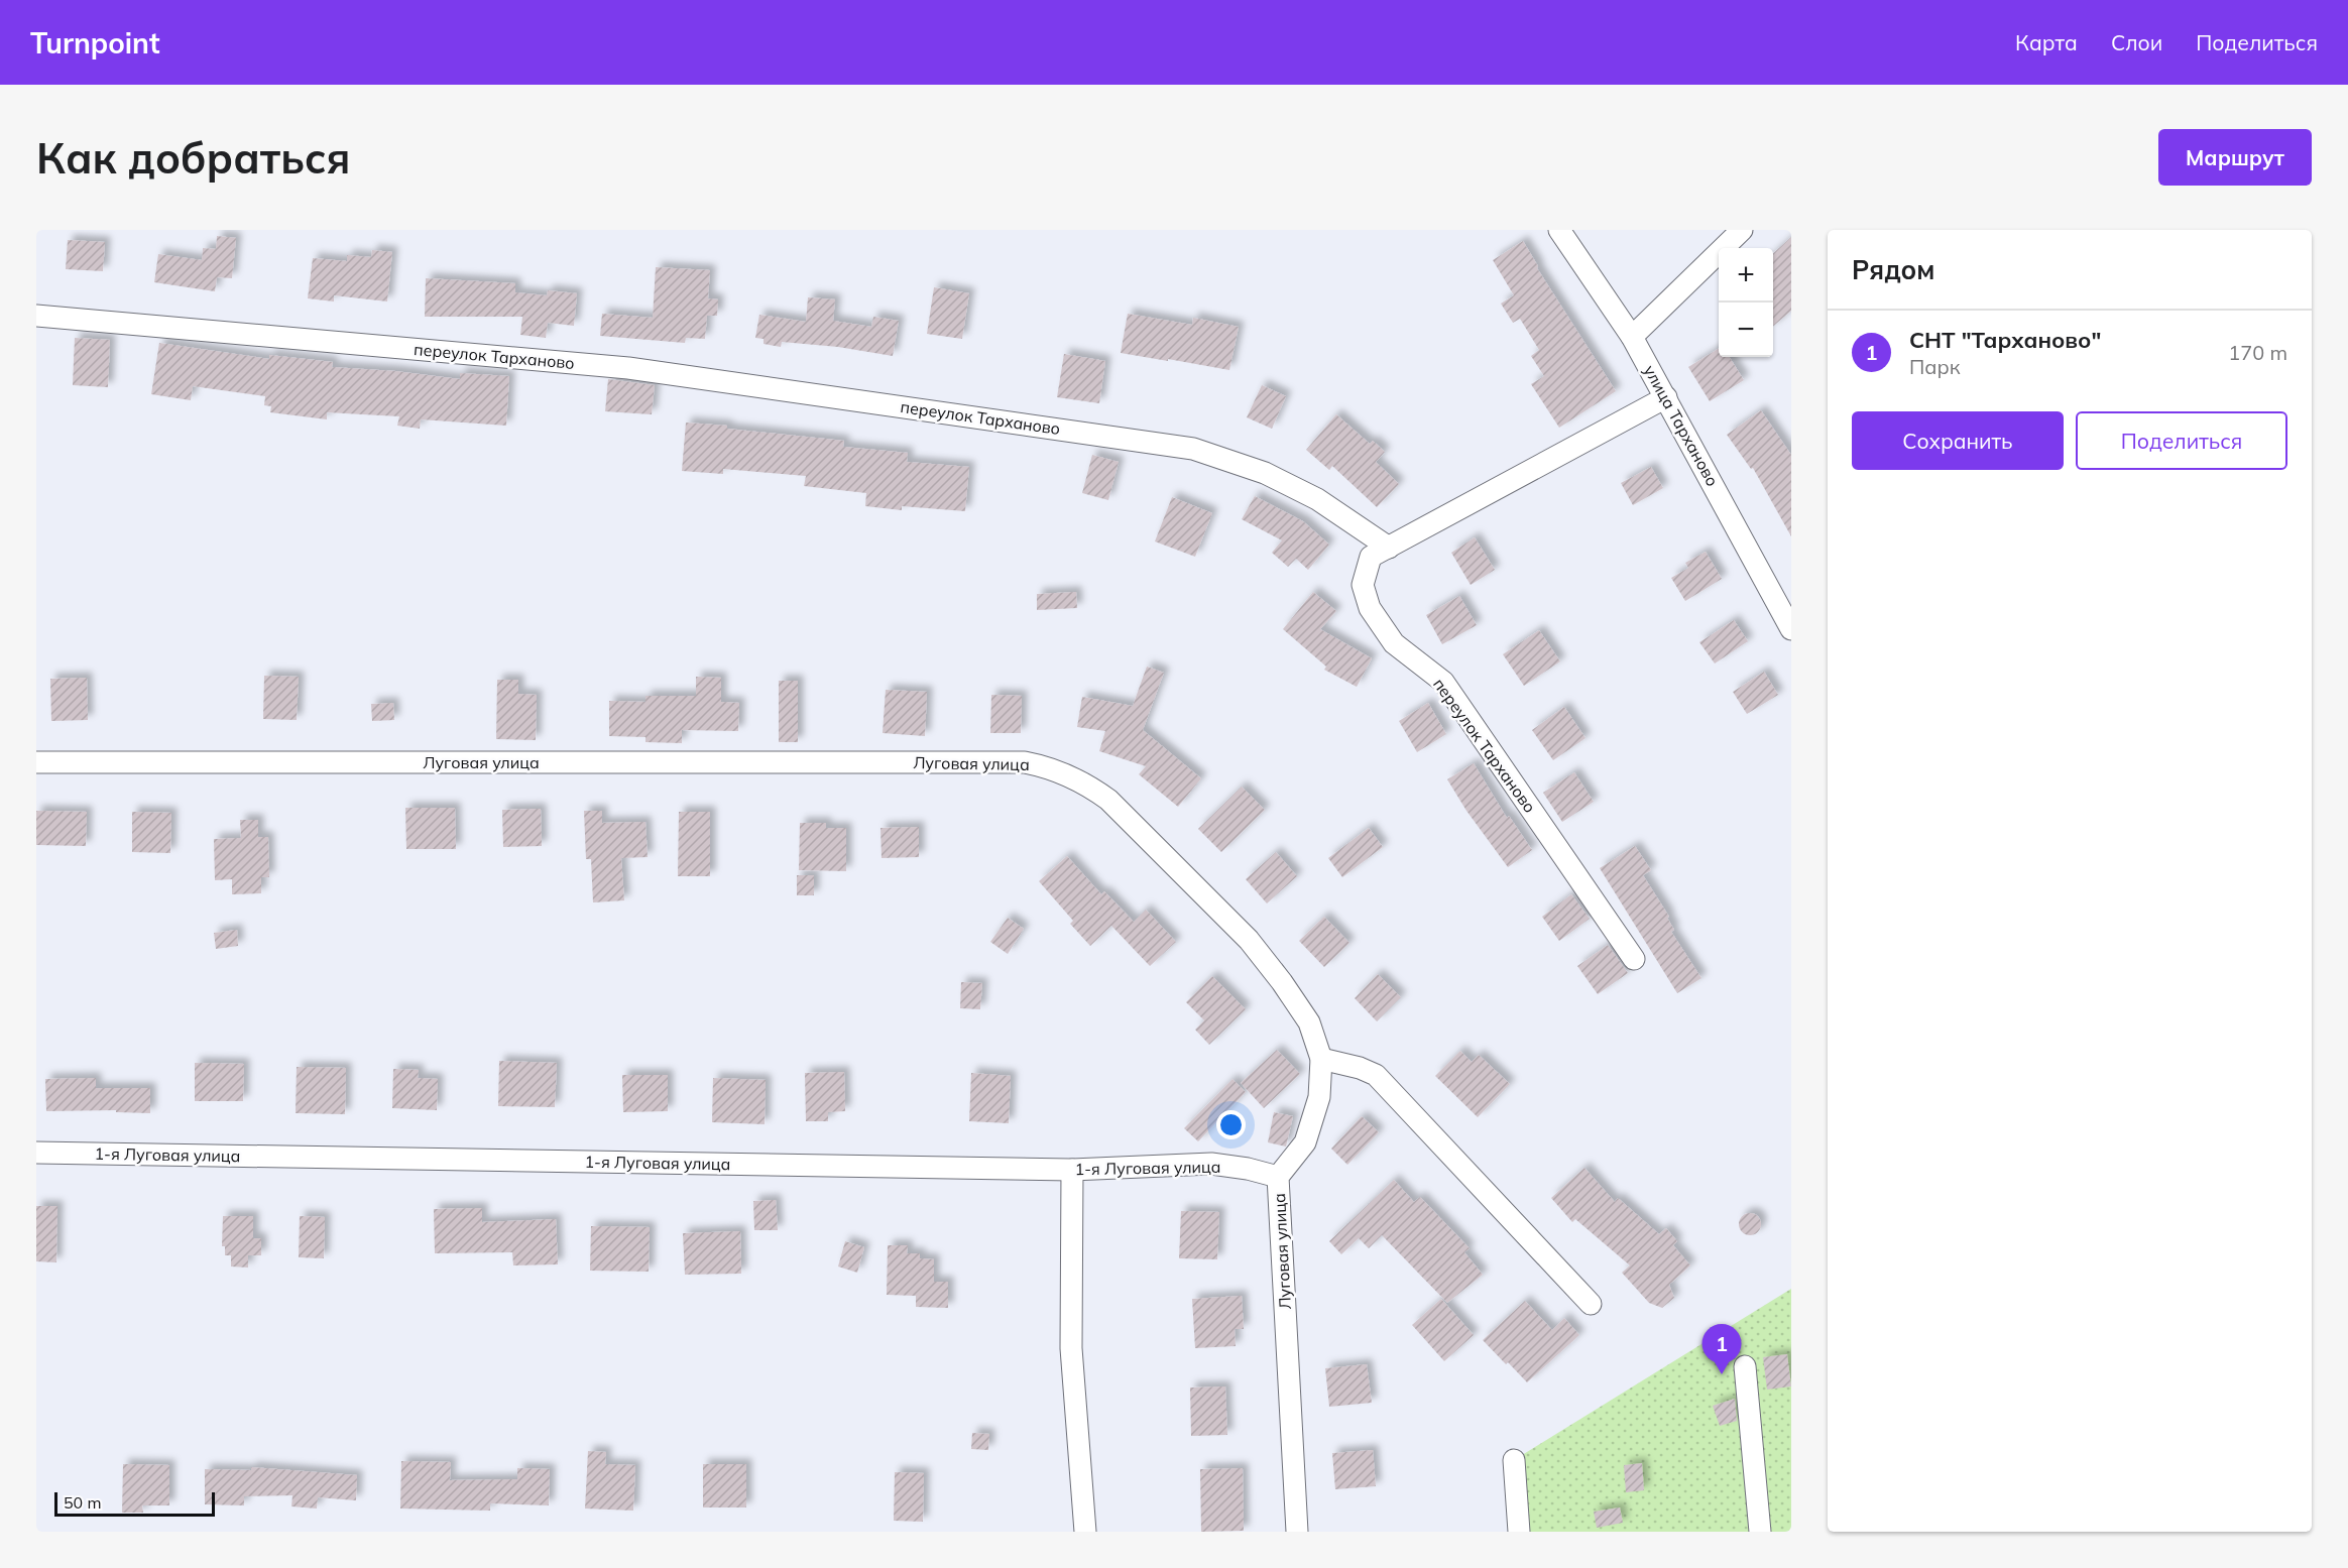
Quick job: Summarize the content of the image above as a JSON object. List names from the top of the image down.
{
  "streets": {
    "street": [
      "переулок Тарханово",
      "улица Тарханово",
      "Луговая улица",
      "1-я Луговая улица"
    ]
  },
  "crossings": [
    ["Луговая улица", "1-я Луговая улица"]
  ],
  "scale_bar": "50 m",
  "page": {
    "header": "Turnpoint",
    "nav": ["Карта", "Слои", "Поделиться"],
    "buttons": [
      "Маршрут",
      ["Сохранить", "Поделиться"]
    ],
    "title": "Как добраться",
    "heading": "Рядом",
    "map_buttons": ["+", "−"],
    "list": [
      {
        "mark": "1",
        "name": "СНТ \"Тарханово\"",
        "note": "Парк",
        "value": "170 m"
      }
    ],
    "pins": "1",
    "scale": "50 m"
  }
}
